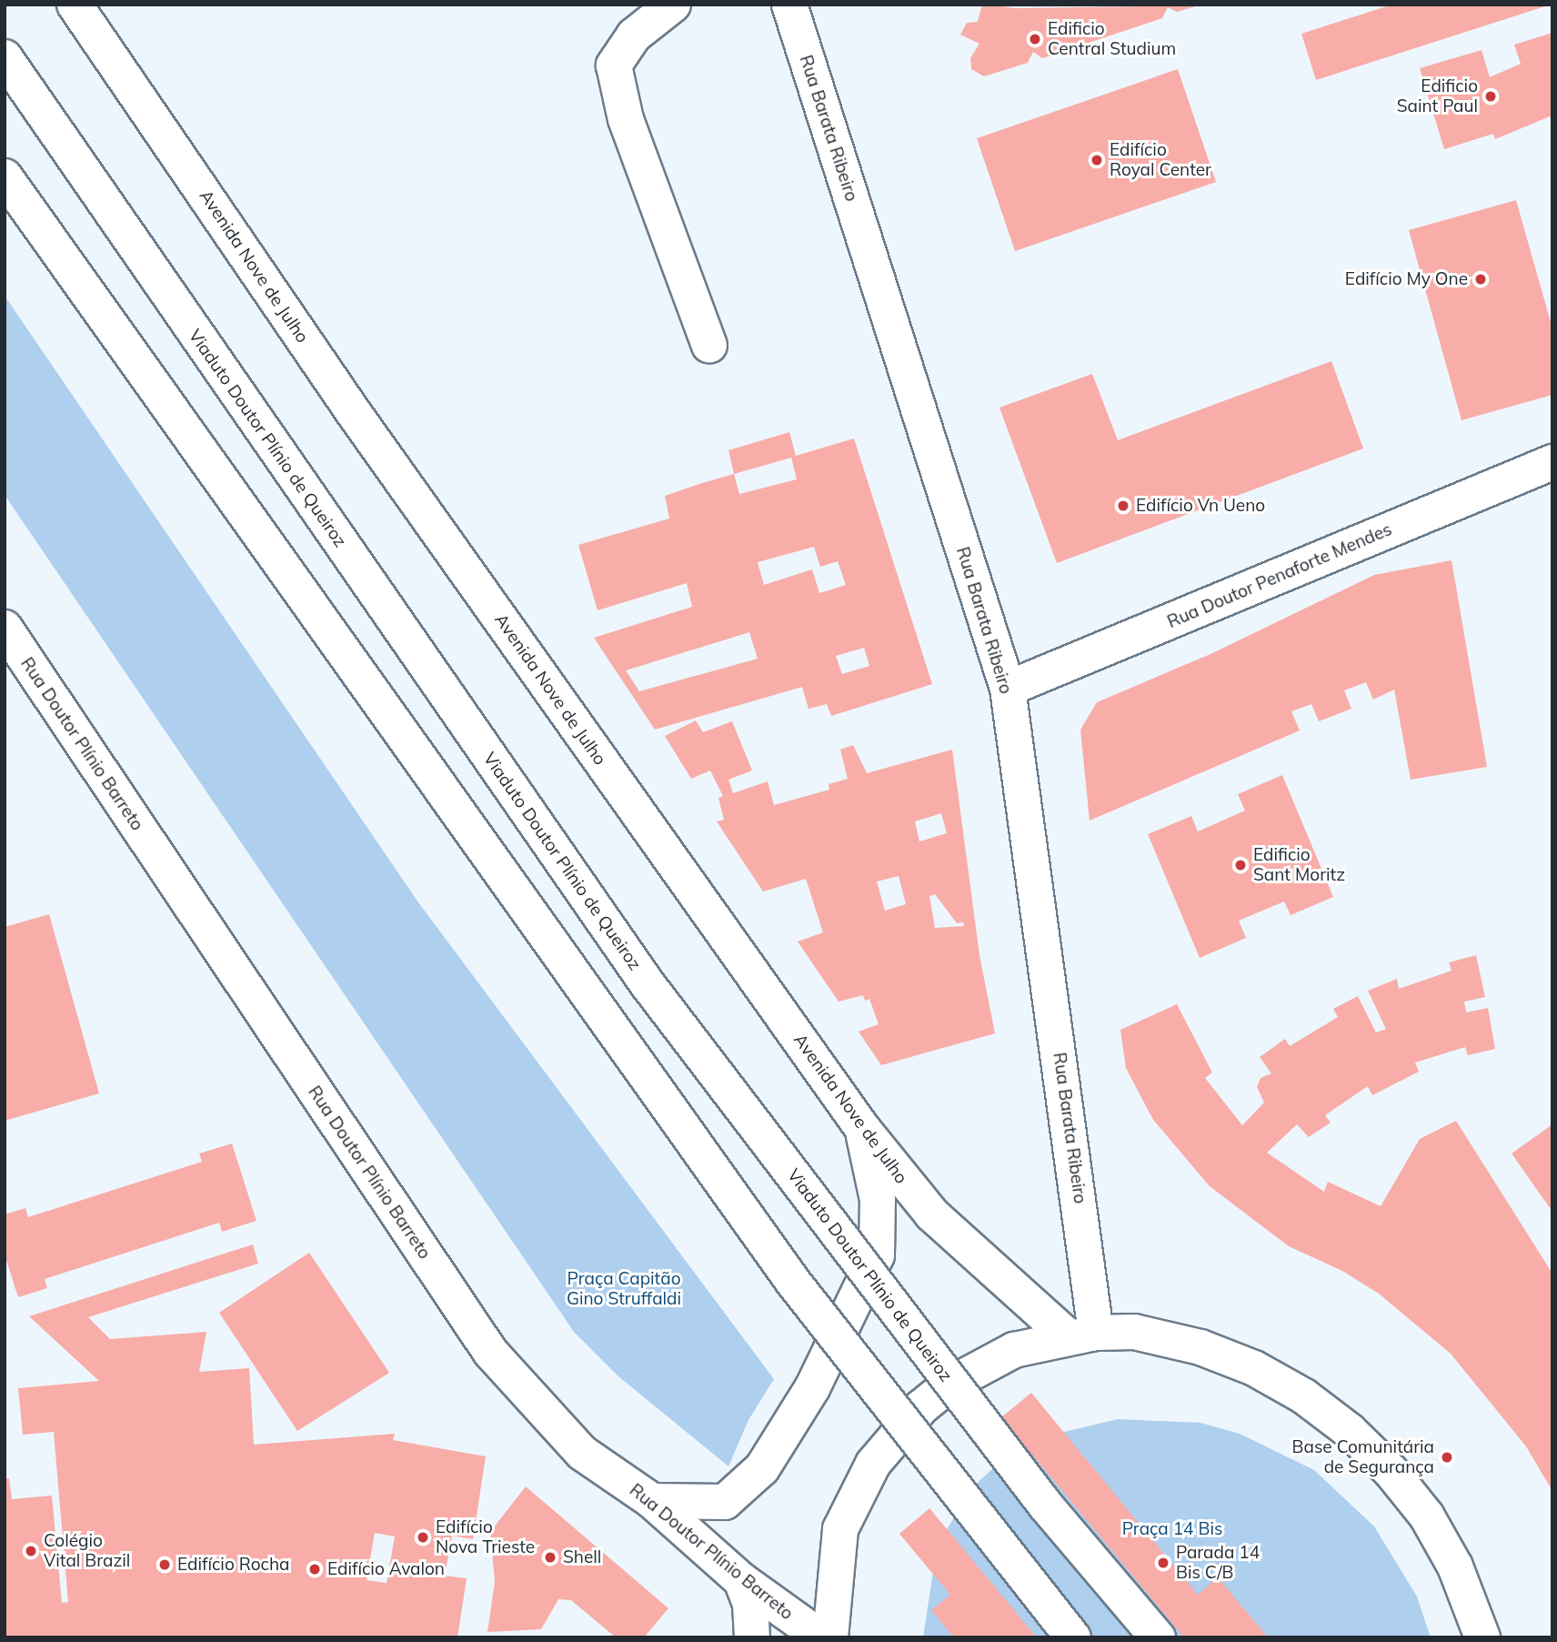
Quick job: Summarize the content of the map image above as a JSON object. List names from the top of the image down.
{
  "streets": {
    "main road": [
      "Rua Barata Ribeiro",
      "Avenida Nove de Julho",
      "Viaduto Doutor Plínio de Queiroz",
      "Rua Doutor Penaforte Mendes",
      "Rua Doutor Plínio Barreto"
    ]
  },
  "crossings": [
    ["Rua Barata Ribeiro", "Avenida Nove de Julho"],
    ["Rua Barata Ribeiro", "Rua Doutor Penaforte Mendes"]
  ],
  "parks": ["Praça Capitão Gino Struffaldi", "Praça 14 Bis"],
  "places": [
    "Edificio Central Studium",
    "Edificio Saint Paul",
    "Edifício Royal Center",
    "Edifício My One",
    "Edifício Vn Ueno",
    "Edificio Sant Moritz",
    "Base Comunitária de Segurança",
    "Edifício Nova Trieste",
    "Colégio Vital Brazil",
    "Shell",
    "Parada 14 Bis C/B",
    "Edifício Rocha",
    "Edifício Avalon"
  ]
}
